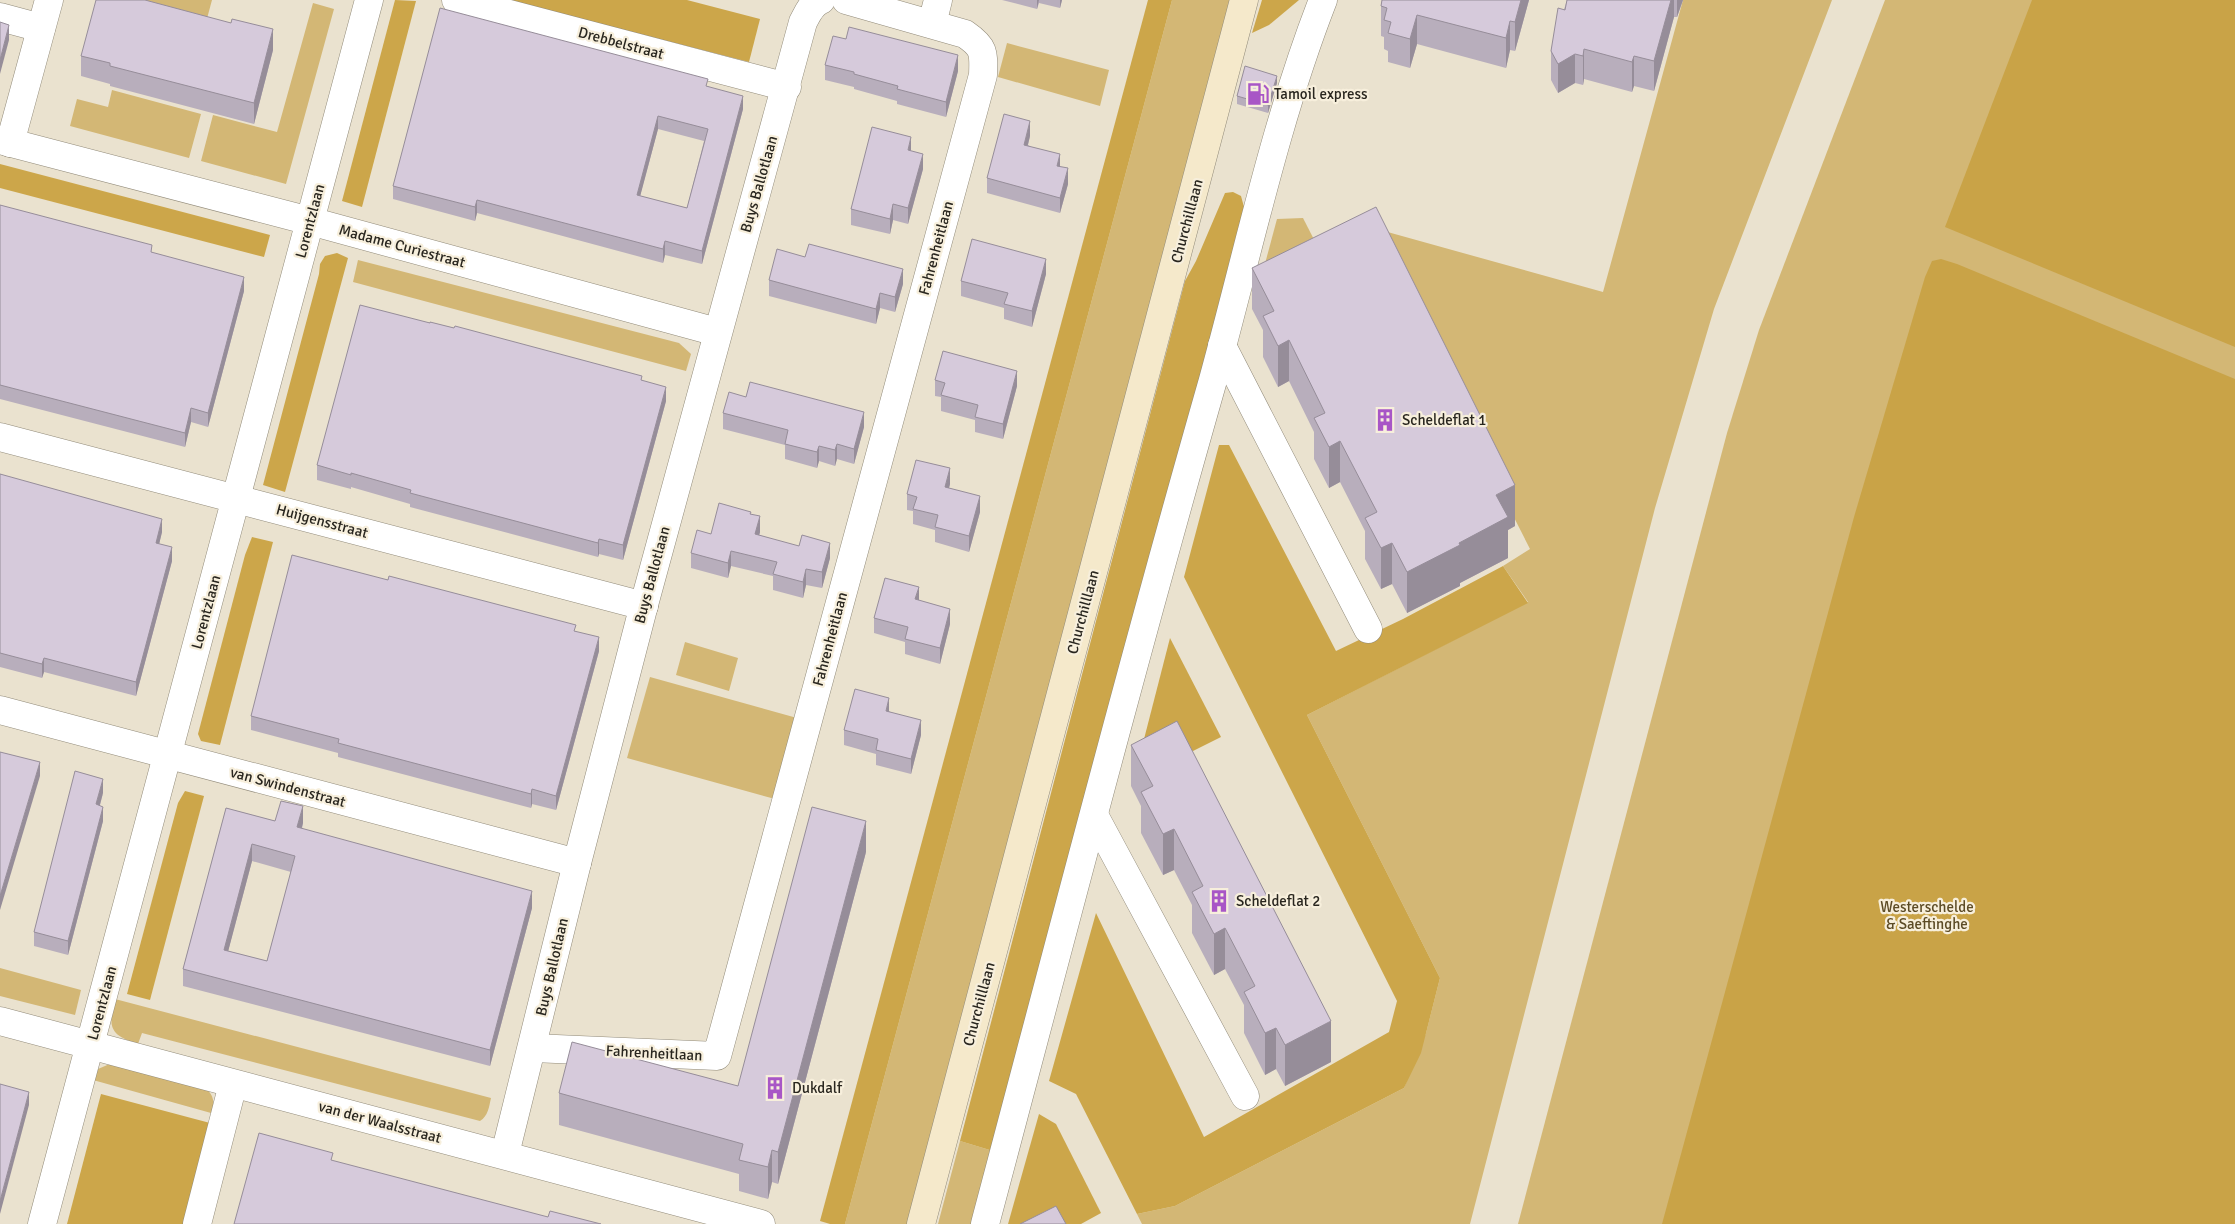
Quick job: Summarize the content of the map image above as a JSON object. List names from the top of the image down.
{
  "streets": {
    "main road": ["Churchilllaan"],
    "street": [
      "Drebbelstraat",
      "Buys Ballotlaan",
      "Lorentzlaan",
      "Madame Curiestraat",
      "Fahrenheitlaan",
      "Huijgensstraat",
      "van Swindenstraat",
      "van der Waalsstraat"
    ]
  },
  "crossings": [
    ["Drebbelstraat", "Buys Ballotlaan"],
    ["Buys Ballotlaan", "Madame Curiestraat"],
    ["Buys Ballotlaan", "Fahrenheitlaan"],
    ["Buys Ballotlaan", "Huijgensstraat"],
    ["Buys Ballotlaan", "van Swindenstraat"],
    ["Buys Ballotlaan", "van der Waalsstraat"],
    ["Lorentzlaan", "Madame Curiestraat"],
    ["Lorentzlaan", "Huijgensstraat"],
    ["Lorentzlaan", "van Swindenstraat"],
    ["Lorentzlaan", "van der Waalsstraat"]
  ],
  "parks": ["Westerschelde & Saeftinghe"],
  "places": {
    "fuel station": ["Tamoil express"],
    "building": ["Scheldeflat 1", "Scheldeflat 2", "Dukdalf"]
  }
}
